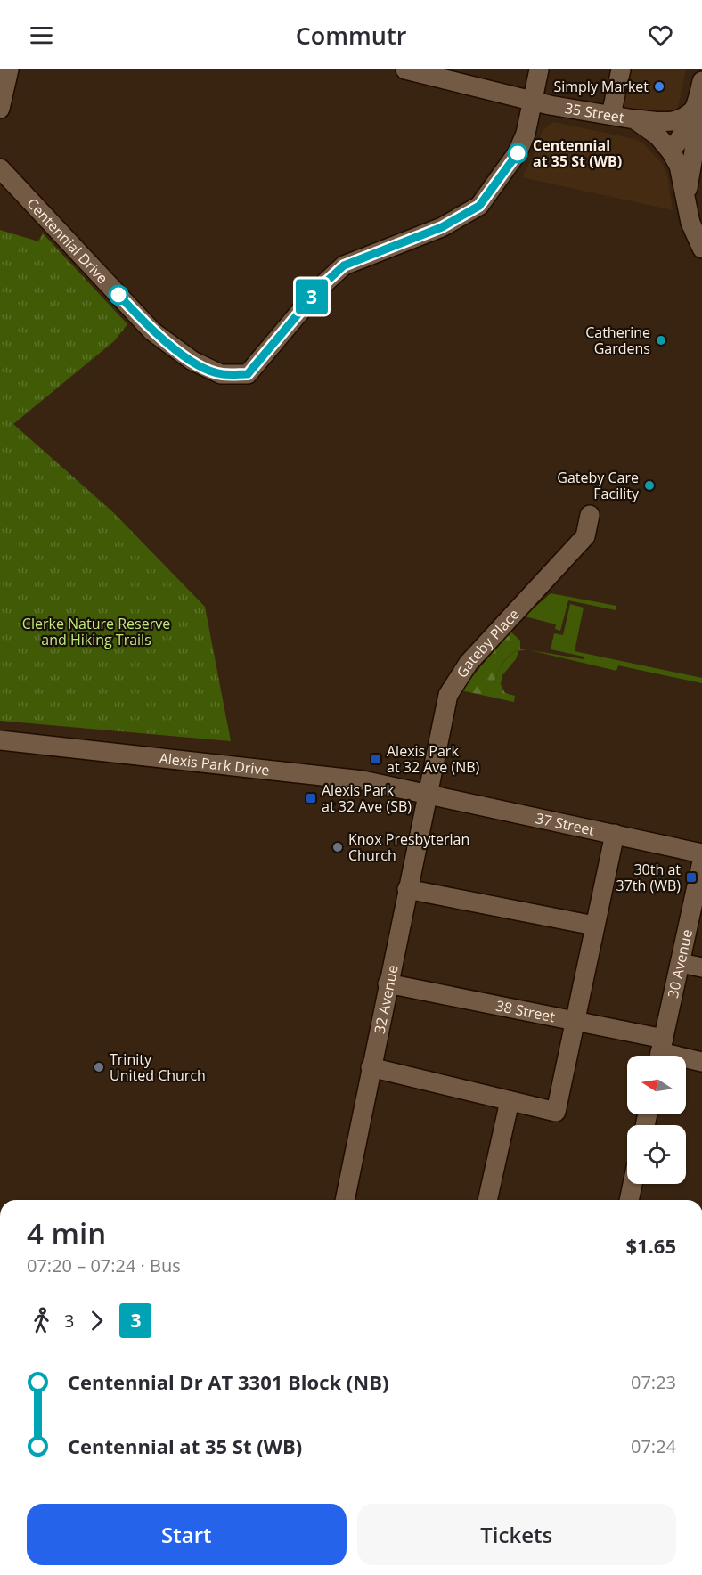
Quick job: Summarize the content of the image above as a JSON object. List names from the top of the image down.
{
  "streets": {
    "street": [
      "35 Street",
      "Centennial Drive",
      "Gateby Place",
      "Alexis Park Drive",
      "37 Street",
      "30 Avenue",
      "32 Avenue",
      "38 Street"
    ]
  },
  "crossings": [
    ["35 Street", "Centennial Drive"],
    ["Gateby Place", "Alexis Park Drive"],
    ["Gateby Place", "37 Street"],
    ["Gateby Place", "32 Avenue"],
    ["Alexis Park Drive", "37 Street"],
    ["Alexis Park Drive", "32 Avenue"],
    ["37 Street", "32 Avenue"],
    ["30 Avenue", "38 Street"],
    ["32 Avenue", "38 Street"]
  ],
  "parks": ["Clerke Nature Reserve and Hiking Trails"],
  "places": {
    "other": [
      "Simply Market",
      "Centennial at 35 St (WB)",
      "Catherine Gardens",
      "Gateby Care Facility",
      "Knox Presbyterian Church",
      "Trinity United Church"
    ],
    "transit": ["Alexis Park at 32 Ave (NB)", "Alexis Park at 32 Ave (SB)", "30th at 37th (WB)"]
  },
  "lines": ["bus line 3"],
  "north": "left",
  "page": {
    "header": "Commutr",
    "on_map": "3",
    "heading": ["4 min", "07:20 – 07:24 · Bus", "$1.65"],
    "legs": ["3", "3"],
    "list": [
      {
        "name": "Centennial Dr AT 3301 Block (NB)",
        "value": "07:23"
      },
      {
        "name": "Centennial at 35 St (WB)",
        "value": "07:24"
      }
    ],
    "buttons": ["Start", "Tickets"]
  }
}
